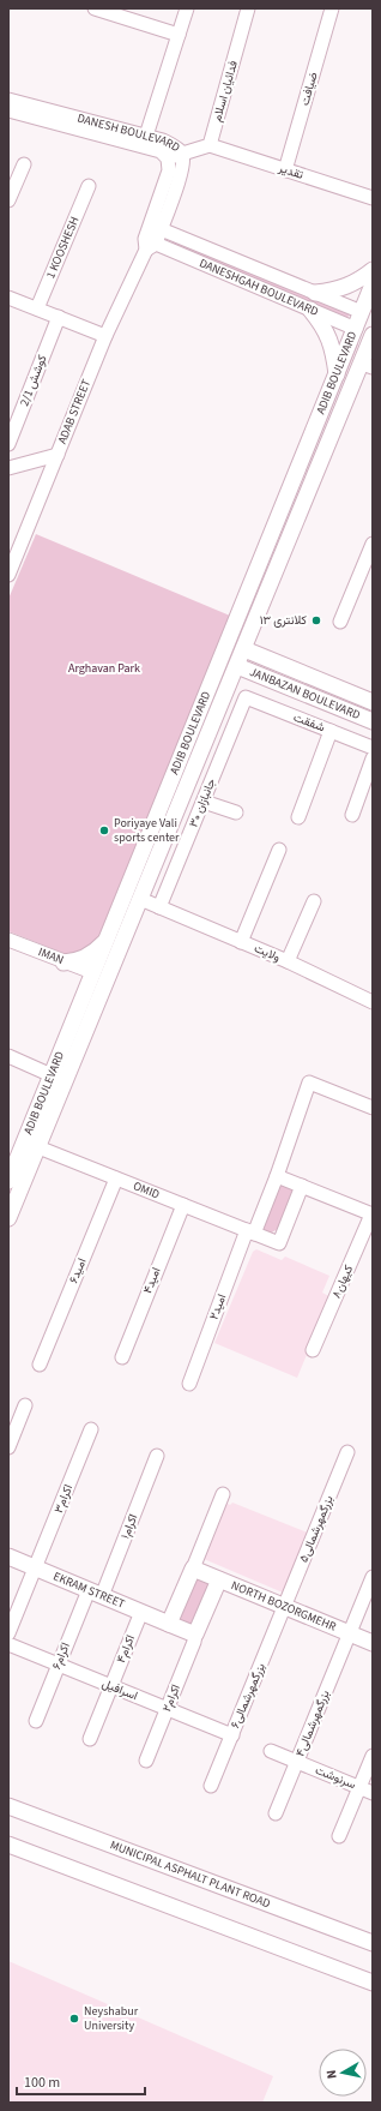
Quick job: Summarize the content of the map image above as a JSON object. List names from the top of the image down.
{
  "streets": {
    "main road": [
      "DANESHGAH BOULEVARD",
      "ADIB BOULEVARD",
      "JANBAZAN BOULEVARD",
      "EKRAM STREET",
      "NORTH BOZORGMEHR",
      "MUNICIPAL ASPHALT PLANT ROAD"
    ],
    "street": [
      "ضیافت",
      "فدائیان اسلام",
      "DANESH BOULEVARD",
      "تقدیر",
      "1 KOOSHESH",
      "کوشش 2/1",
      "ADAB STREET",
      "شفقت",
      "جانبازان ۳۰",
      "ولایت",
      "IMAN",
      "OMID",
      "امید۶",
      "امید۴",
      "کیهان۸",
      "امید۲",
      "اکرام۳",
      "اکرام۱",
      "بزرگمهرشمالی۵",
      "اکرام۴",
      "اکرام۶",
      "اسرافیل",
      "بزرگمهرشمالی۶",
      "اکرام۲",
      "بزرگمهرشمالی۴",
      "سرنوشت"
    ]
  },
  "crossings": [
    ["ضیافت", "تقدیر"],
    ["فدائیان اسلام", "تقدیر"],
    ["DANESH BOULEVARD", "DANESHGAH BOULEVARD"],
    ["DANESH BOULEVARD", "ADAB STREET"],
    ["DANESHGAH BOULEVARD", "ADIB BOULEVARD"],
    ["DANESHGAH BOULEVARD", "ADAB STREET"],
    ["ADIB BOULEVARD", "JANBAZAN BOULEVARD"],
    ["ADIB BOULEVARD", "ولایت"],
    ["ADIB BOULEVARD", "IMAN"],
    ["ADIB BOULEVARD", "OMID"],
    ["شفقت", "جانبازان ۳۰"],
    ["جانبازان ۳۰", "ولایت"],
    ["OMID", "امید۶"],
    ["OMID", "امید۴"],
    ["OMID", "امید۲"],
    ["اکرام۳", "EKRAM STREET"],
    ["اکرام۱", "EKRAM STREET"],
    ["اکرام۱", "اکرام۶"],
    ["بزرگمهرشمالی۵", "NORTH BOZORGMEHR"],
    ["بزرگمهرشمالی۵", "بزرگمهرشمالی۶"],
    ["EKRAM STREET", "اکرام۴"],
    ["EKRAM STREET", "اکرام۶"],
    ["EKRAM STREET", "اکرام۲"],
    ["NORTH BOZORGMEHR", "بزرگمهرشمالی۶"],
    ["NORTH BOZORGMEHR", "بزرگمهرشمالی۴"],
    ["اکرام۴", "اسرافیل"],
    ["اکرام۶", "اسرافیل"],
    ["اسرافیل", "بزرگمهرشمالی۶"],
    ["اسرافیل", "اکرام۲"],
    ["بزرگمهرشمالی۴", "سرنوشت"]
  ],
  "parks": ["Arghavan Park"],
  "places": ["کلانتری ۱۳", "Poriyaye Vali sports center", "Neyshabur University"],
  "scale_bar": "100 m",
  "north": "left"
}
